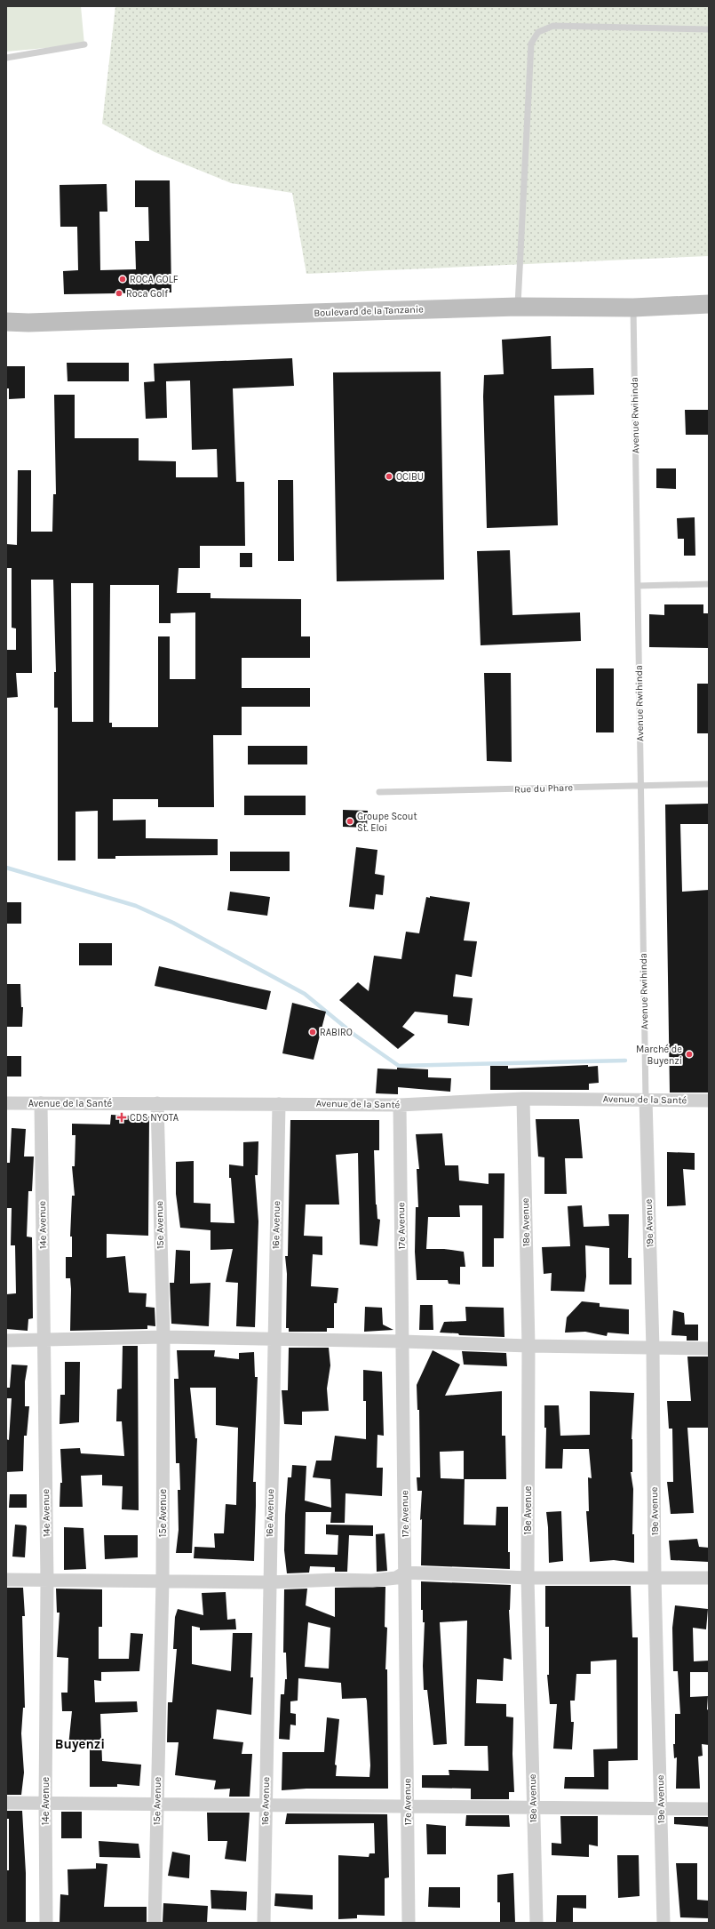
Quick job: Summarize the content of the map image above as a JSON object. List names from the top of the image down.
{
  "streets": {
    "street": [
      "Boulevard de la Tanzanie",
      "Avenue de la Santé",
      "18e Avenue",
      "19e Avenue",
      "14e Avenue",
      "15e Avenue",
      "16e Avenue",
      "17e Avenue"
    ],
    "lane": ["Avenue Rwihinda", "Rue du Phare"]
  },
  "crossings": [
    ["Boulevard de la Tanzanie", "Avenue Rwihinda"],
    ["Avenue Rwihinda", "Rue du Phare"],
    ["Avenue Rwihinda", "Avenue de la Santé"],
    ["Avenue Rwihinda", "19e Avenue"],
    ["Avenue de la Santé", "18e Avenue"],
    ["Avenue de la Santé", "19e Avenue"],
    ["Avenue de la Santé", "14e Avenue"],
    ["Avenue de la Santé", "15e Avenue"],
    ["Avenue de la Santé", "16e Avenue"],
    ["Avenue de la Santé", "17e Avenue"]
  ],
  "districts": ["Buyenzi"],
  "places": {
    "other": [
      "ROCA GOLF",
      "Roca Golf",
      "OCIBU",
      "Groupe Scout St. Eloi",
      "RABIRO",
      "Marché de Buyenzi"
    ],
    "health": ["CDS NYOTA"]
  }
}
